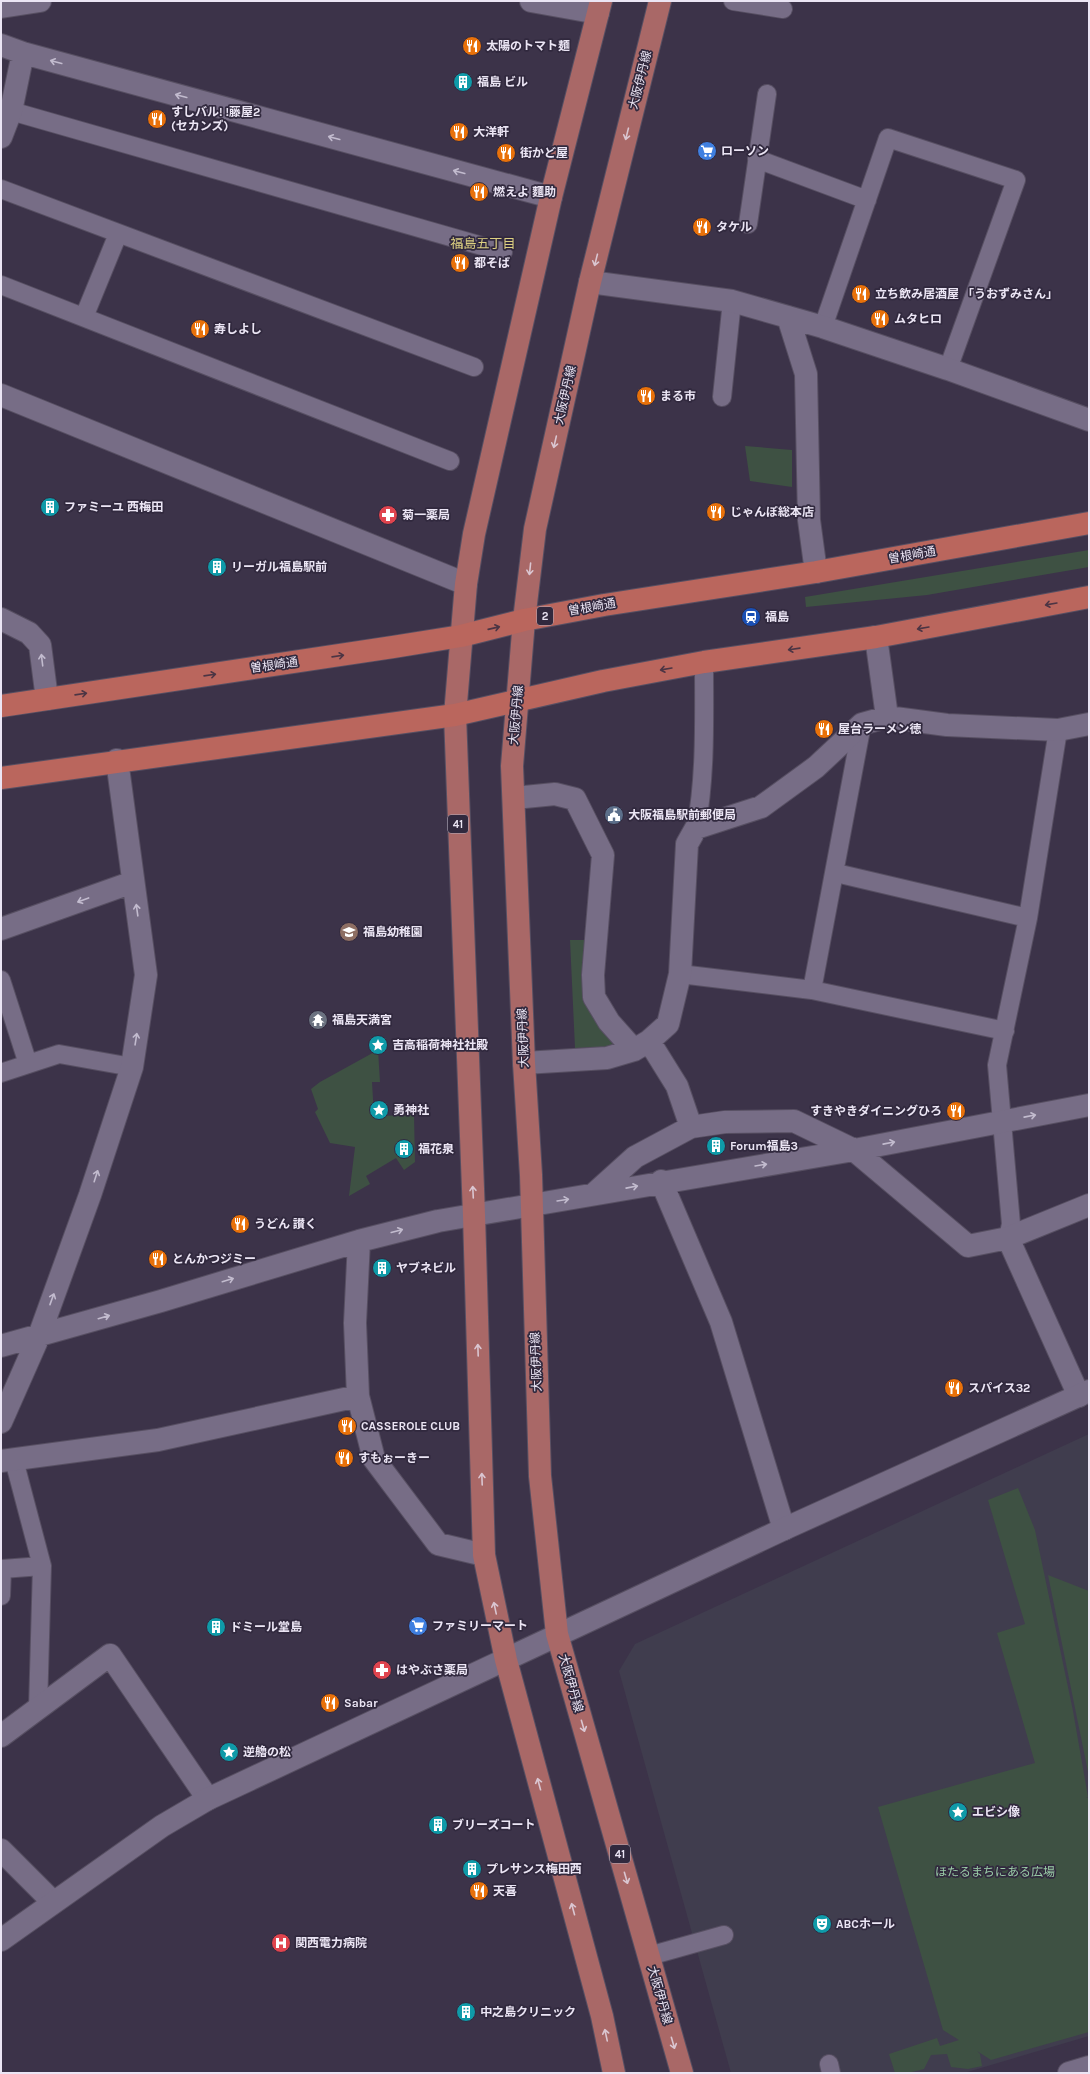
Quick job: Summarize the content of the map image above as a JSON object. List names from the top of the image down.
{
  "streets": {
    "highway": ["曽根崎通", "2"],
    "main road": ["大阪伊丹線", "41"]
  },
  "crossings": [
    ["大阪伊丹線", "曽根崎通"],
    ["曽根崎通", "41"]
  ],
  "districts": ["福島五丁目"],
  "parks": ["ほたるまちにある広場"],
  "places": {
    "restaurant": [
      "太陽のトマト麺",
      "すしバル! !藤屋2 (セカンズ)",
      "大洋軒",
      "街かど屋",
      "燃えよ 麵助",
      "タケル",
      "都そば",
      "立ち飲み居酒屋 「うおずみさん」",
      "ムタヒロ",
      "寿しよし",
      "まる市",
      "じゃんぼ総本店",
      "屋台ラーメン徳",
      "すきやきダイニングひろ",
      "うどん 讃く",
      "とんかつジミー",
      "スパイス32",
      "CASSEROLE CLUB",
      "すもぉーきー",
      "Sabar",
      "天喜"
    ],
    "building": [
      "福島 ビル",
      "ファミーユ 西梅田",
      "リーガル福島駅前",
      "Forum福島3",
      "福花泉",
      "ヤブネビル",
      "ドミール堂島",
      "ブリーズコート",
      "プレサンス梅田西",
      "中之島クリニック"
    ],
    "supermarket": ["ローソン", "ファミリーマート"],
    "pharmacy": ["菊一薬局", "はやぶさ薬局"],
    "station": ["福島"],
    "public building": ["大阪福島駅前郵便局"],
    "school or university": ["福島幼稚園"],
    "temple": ["福島天満宮"],
    "place": [
      "吉高稲荷神社社殿",
      "勇神社",
      "逆艪の松",
      "エビシ像"
    ],
    "theatre": ["ABCホール"],
    "hospital": ["関西電力病院"]
  }
}
